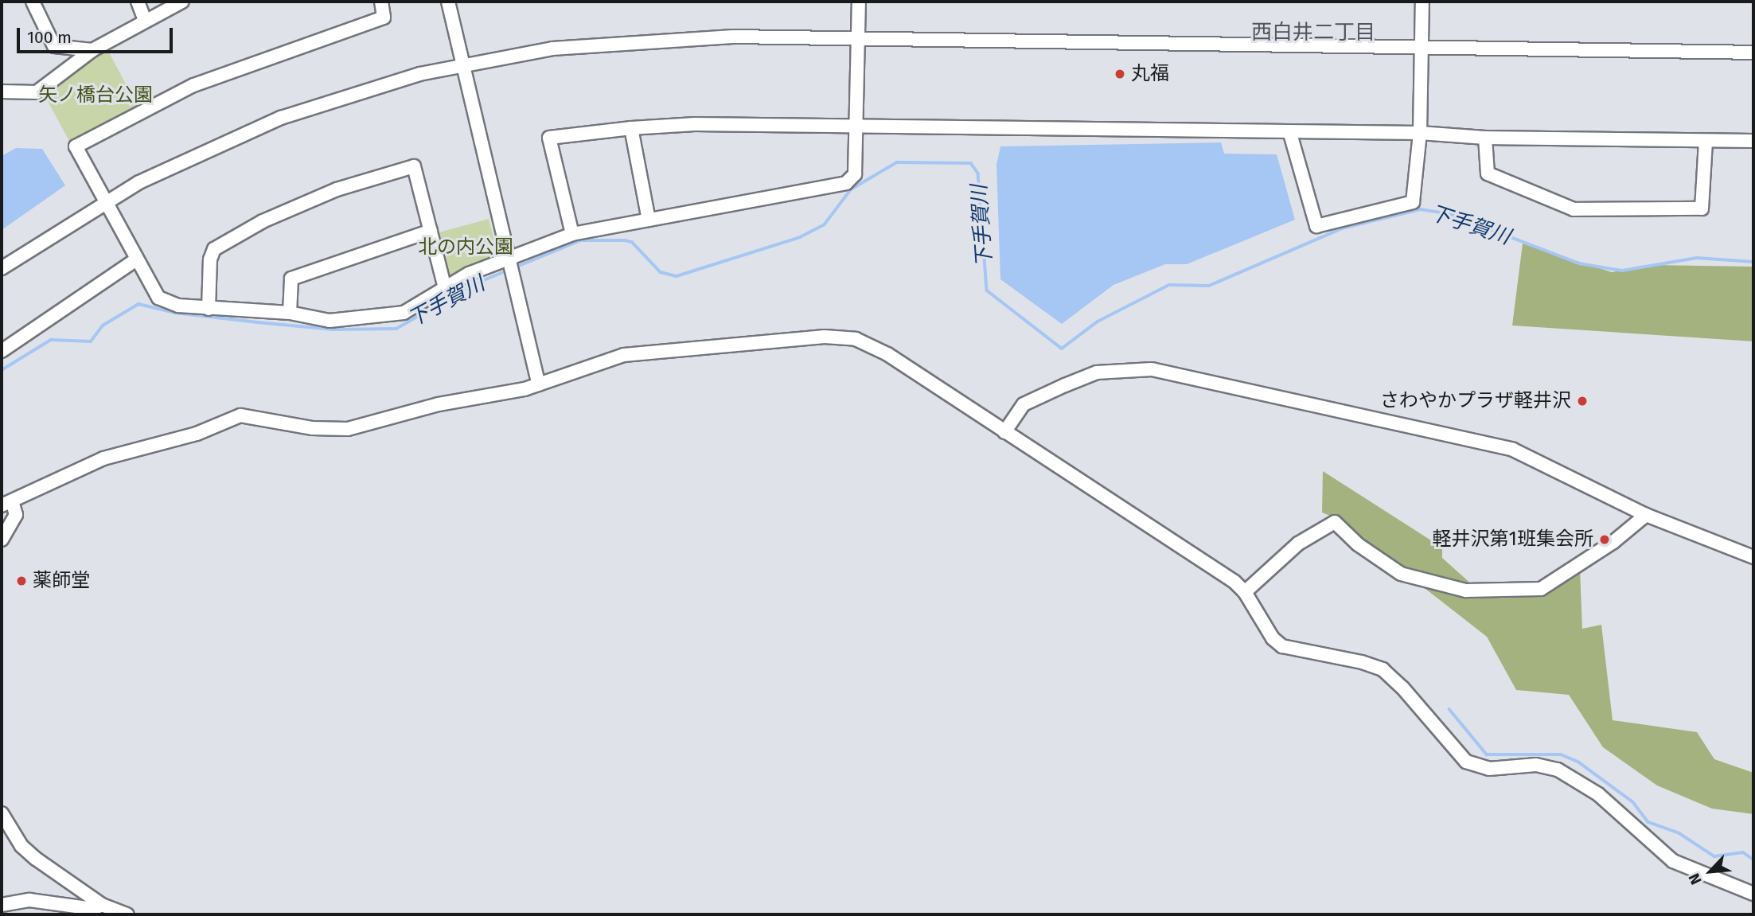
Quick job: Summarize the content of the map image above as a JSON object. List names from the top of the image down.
{
  "districts": ["西白井二丁目"],
  "water": ["下手賀川"],
  "parks": ["矢ノ橋台公園", "北の内公園"],
  "places": [
    "丸福",
    "さわやかプラザ軽井沢",
    "軽井沢第1班集会所",
    "薬師堂"
  ],
  "scale_bar": "100 m",
  "north": "bottom left"
}
